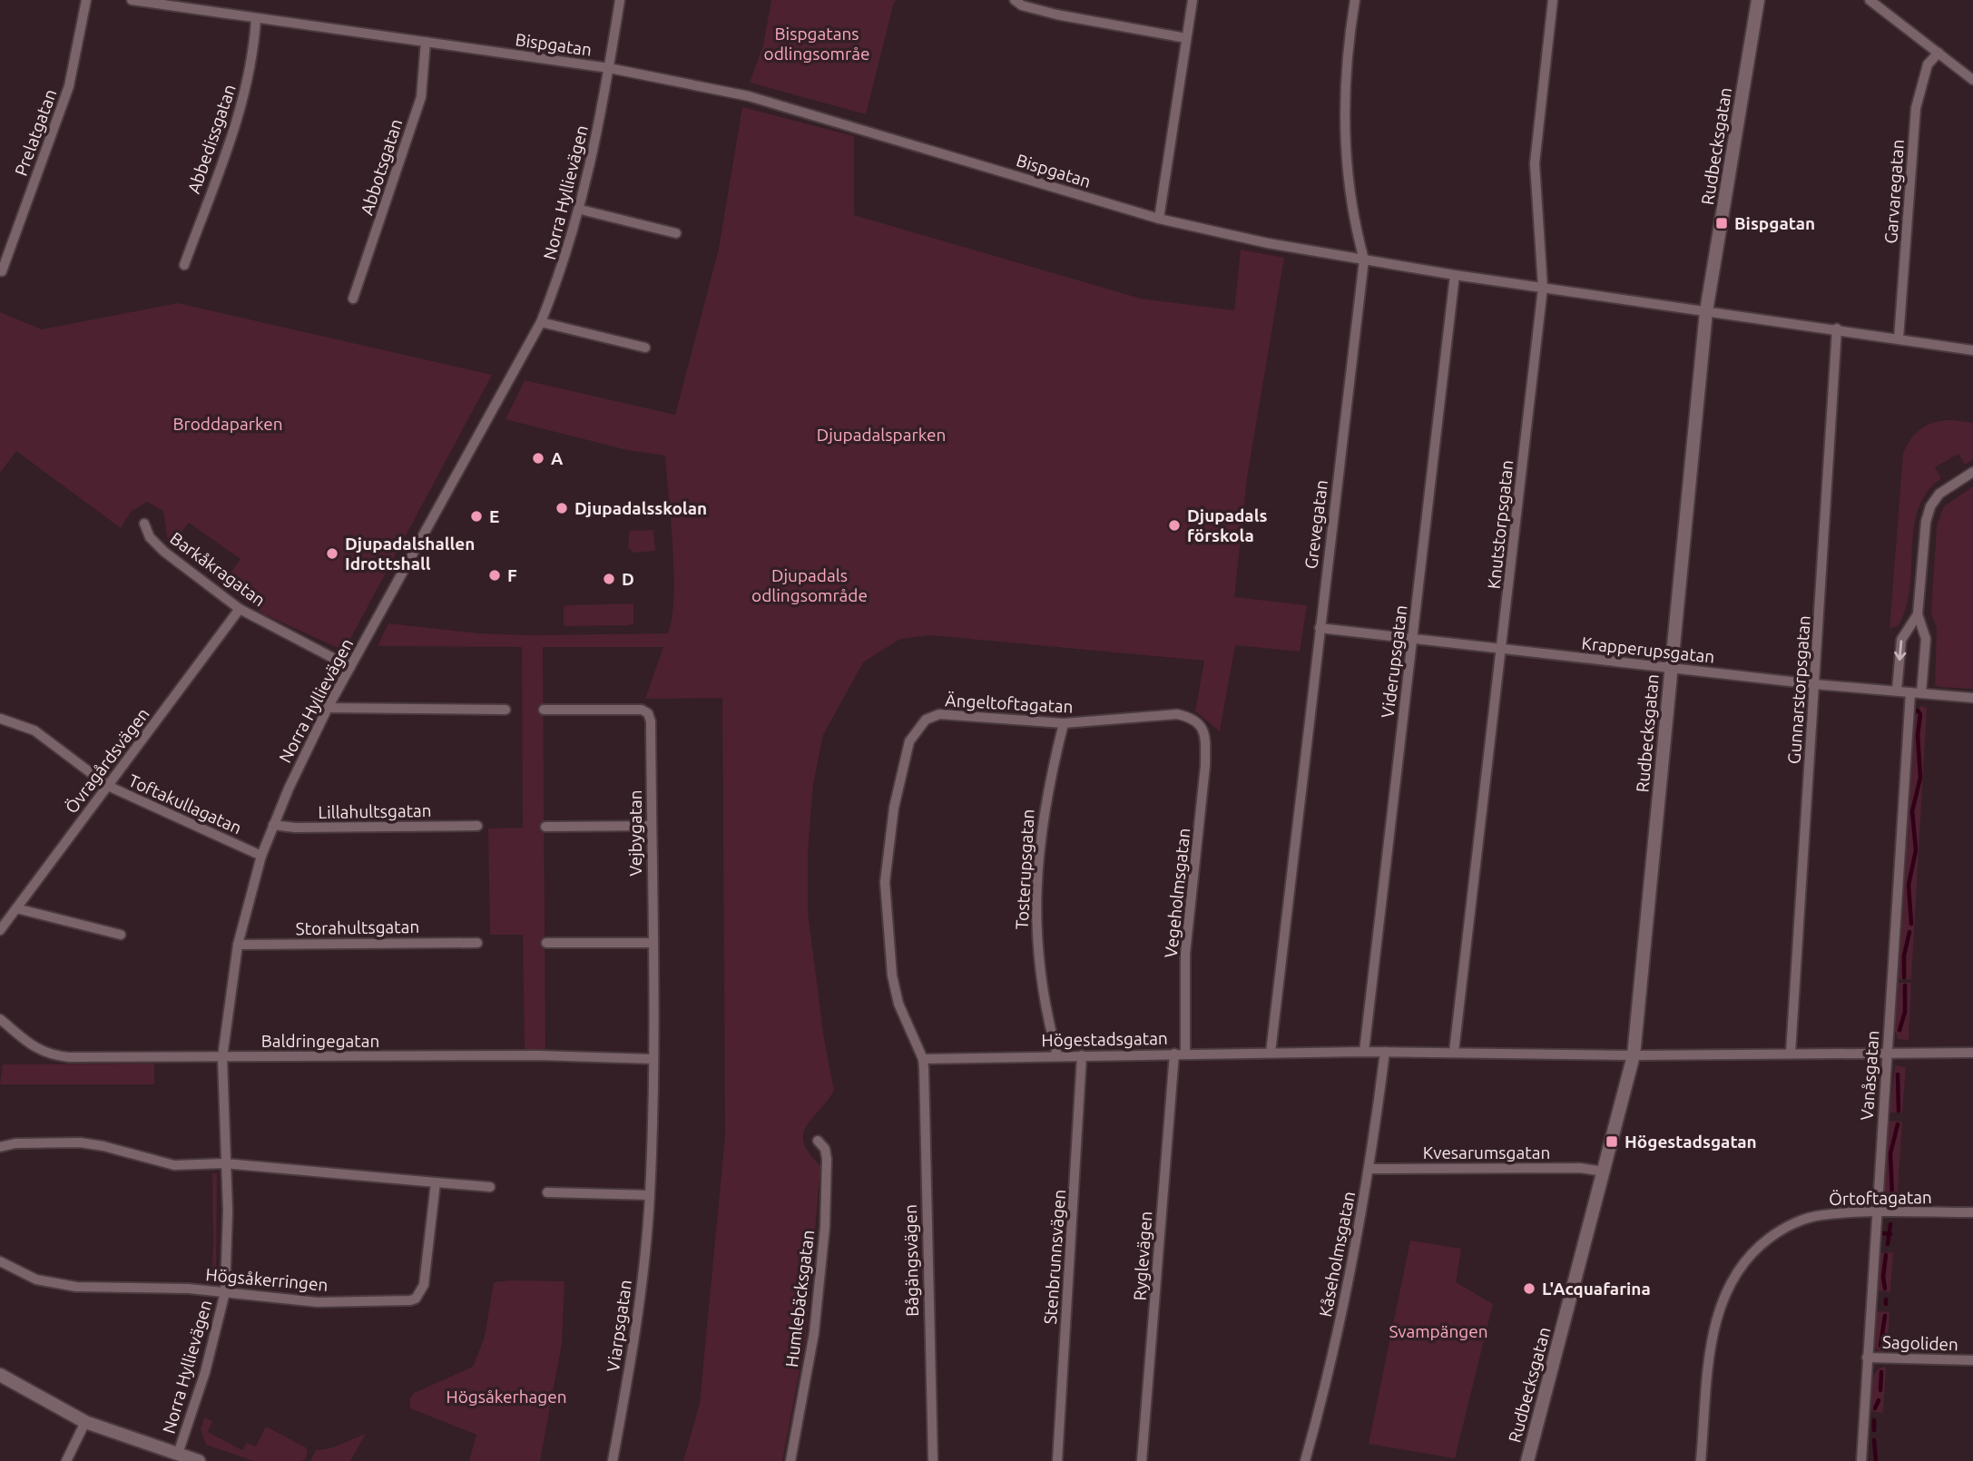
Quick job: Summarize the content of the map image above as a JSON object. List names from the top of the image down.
{
  "streets": {
    "street": [
      "Bispgatan",
      "Prelatgatan",
      "Abbedissgatan",
      "Rudbecksgatan",
      "Abbotsgatan",
      "Garvaregatan",
      "Norra Hyllievägen",
      "Grevegatan",
      "Knutstorpsgatan",
      "Barkåkragatan",
      "Krapperupsgatan",
      "Viderupsgatan",
      "Gunnarstorpsgatan",
      "Ängeltoftagatan",
      "Övragårdsvägen",
      "Toftakullagatan",
      "Lillahultsgatan",
      "Vejbygatan",
      "Tosterupsgatan",
      "Vegeholmsgatan",
      "Storahultsgatan",
      "Högestadsgatan",
      "Baldringegatan",
      "Vanåsgatan",
      "Kvesarumsgatan",
      "Örtoftagatan",
      "Kåseholmsgatan",
      "Ryglevägen",
      "Stenbrunnsvägen",
      "Bågängsvägen",
      "Högsåkerringen",
      "Humlebäcksgatan",
      "Viarpsgatan",
      "Sagoliden"
    ]
  },
  "crossings": [
    ["Bispgatan", "Abbedissgatan"],
    ["Bispgatan", "Rudbecksgatan"],
    ["Bispgatan", "Abbotsgatan"],
    ["Bispgatan", "Garvaregatan"],
    ["Bispgatan", "Norra Hyllievägen"],
    ["Bispgatan", "Grevegatan"],
    ["Bispgatan", "Knutstorpsgatan"],
    ["Bispgatan", "Viderupsgatan"],
    ["Bispgatan", "Gunnarstorpsgatan"],
    ["Rudbecksgatan", "Krapperupsgatan"],
    ["Rudbecksgatan", "Högestadsgatan"],
    ["Rudbecksgatan", "Kvesarumsgatan"],
    ["Norra Hyllievägen", "Barkåkragatan"],
    ["Norra Hyllievägen", "Toftakullagatan"],
    ["Norra Hyllievägen", "Lillahultsgatan"],
    ["Norra Hyllievägen", "Storahultsgatan"],
    ["Norra Hyllievägen", "Baldringegatan"],
    ["Norra Hyllievägen", "Högsåkerringen"],
    ["Grevegatan", "Krapperupsgatan"],
    ["Grevegatan", "Högestadsgatan"],
    ["Knutstorpsgatan", "Krapperupsgatan"],
    ["Knutstorpsgatan", "Högestadsgatan"],
    ["Barkåkragatan", "Övragårdsvägen"],
    ["Krapperupsgatan", "Viderupsgatan"],
    ["Krapperupsgatan", "Gunnarstorpsgatan"],
    ["Krapperupsgatan", "Vanåsgatan"],
    ["Viderupsgatan", "Högestadsgatan"],
    ["Gunnarstorpsgatan", "Högestadsgatan"],
    ["Ängeltoftagatan", "Tosterupsgatan"],
    ["Ängeltoftagatan", "Vegeholmsgatan"],
    ["Ängeltoftagatan", "Högestadsgatan"],
    ["Ängeltoftagatan", "Bågängsvägen"],
    ["Övragårdsvägen", "Toftakullagatan"],
    ["Vejbygatan", "Baldringegatan"],
    ["Vejbygatan", "Viarpsgatan"],
    ["Tosterupsgatan", "Högestadsgatan"],
    ["Vegeholmsgatan", "Högestadsgatan"],
    ["Högestadsgatan", "Vanåsgatan"],
    ["Högestadsgatan", "Kåseholmsgatan"],
    ["Högestadsgatan", "Ryglevägen"],
    ["Högestadsgatan", "Stenbrunnsvägen"],
    ["Högestadsgatan", "Bågängsvägen"],
    ["Baldringegatan", "Viarpsgatan"],
    ["Vanåsgatan", "Örtoftagatan"],
    ["Vanåsgatan", "Sagoliden"],
    ["Kvesarumsgatan", "Kåseholmsgatan"]
  ],
  "parks": [
    "Bispgatans odlingsområe",
    "Broddaparken",
    "Djupadalsparken",
    "Djupadals odlingsområde",
    "Svampängen",
    "Högsåkerhagen"
  ],
  "places": {
    "transit": ["Bispgatan", "Högestadsgatan"],
    "other": [
      "A",
      "Djupadalsskolan",
      "E",
      "Djupadals förskola",
      "Djupadalshallen Idrottshall",
      "F",
      "D",
      "L'Acquafarina"
    ]
  }
}
